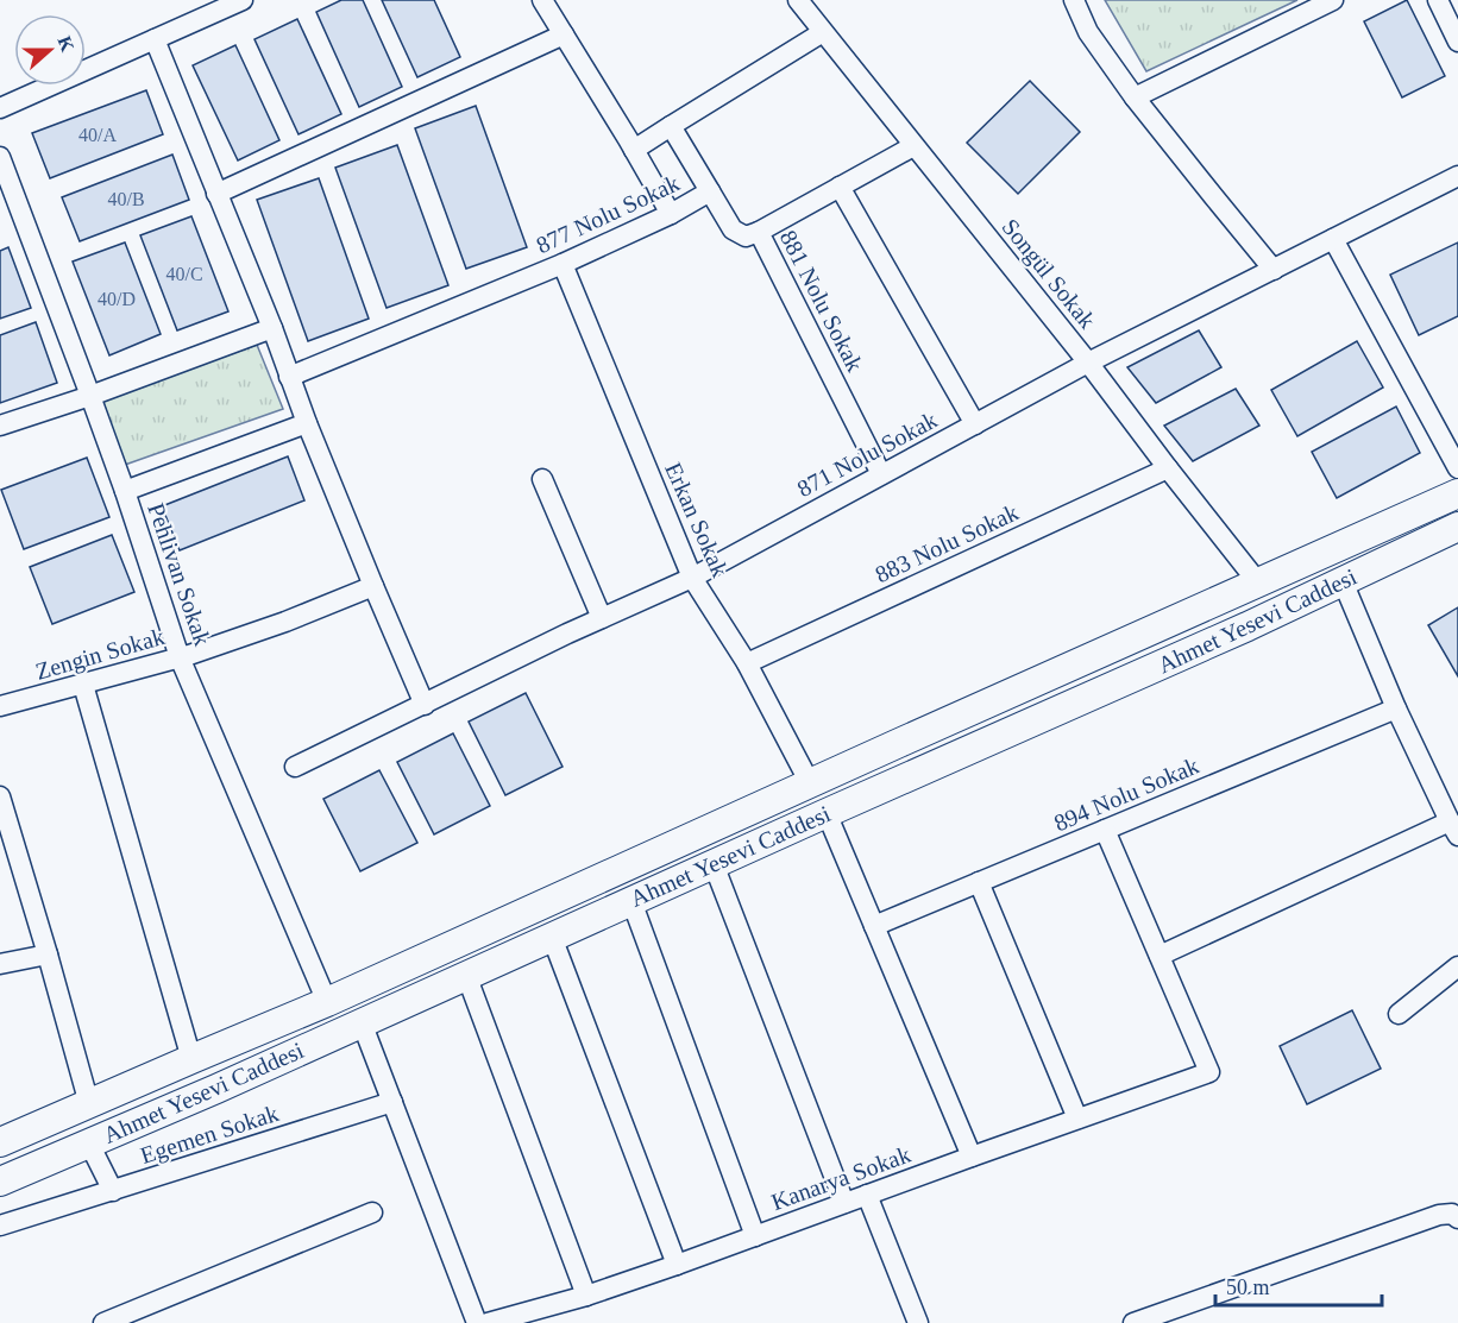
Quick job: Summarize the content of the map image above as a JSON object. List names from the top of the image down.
{
  "streets": {
    "main road": ["Ahmet Yesevi Caddesi"],
    "street": [
      "877 Nolu Sokak",
      "Songül Sokak",
      "881 Nolu Sokak",
      "871 Nolu Sokak",
      "Erkan Sokak",
      "883 Nolu Sokak",
      "Pehlivan Sokak",
      "Zengin Sokak",
      "894 Nolu Sokak",
      "Egemen Sokak",
      "Kanarya Sokak"
    ]
  },
  "crossings": [
    ["877 Nolu Sokak", "Erkan Sokak"],
    ["Songül Sokak", "881 Nolu Sokak"],
    ["Songül Sokak", "871 Nolu Sokak"],
    ["Songül Sokak", "883 Nolu Sokak"],
    ["Songül Sokak", "Ahmet Yesevi Caddesi"],
    ["881 Nolu Sokak", "871 Nolu Sokak"],
    ["871 Nolu Sokak", "Erkan Sokak"],
    ["Erkan Sokak", "883 Nolu Sokak"],
    ["Erkan Sokak", "Ahmet Yesevi Caddesi"],
    ["Pehlivan Sokak", "Ahmet Yesevi Caddesi"],
    ["Pehlivan Sokak", "Zengin Sokak"]
  ],
  "house_numbers": [
    "40/A",
    "40/B",
    "40/C",
    "40/D"
  ],
  "scale_bar": "50 m",
  "north": "right"
}
